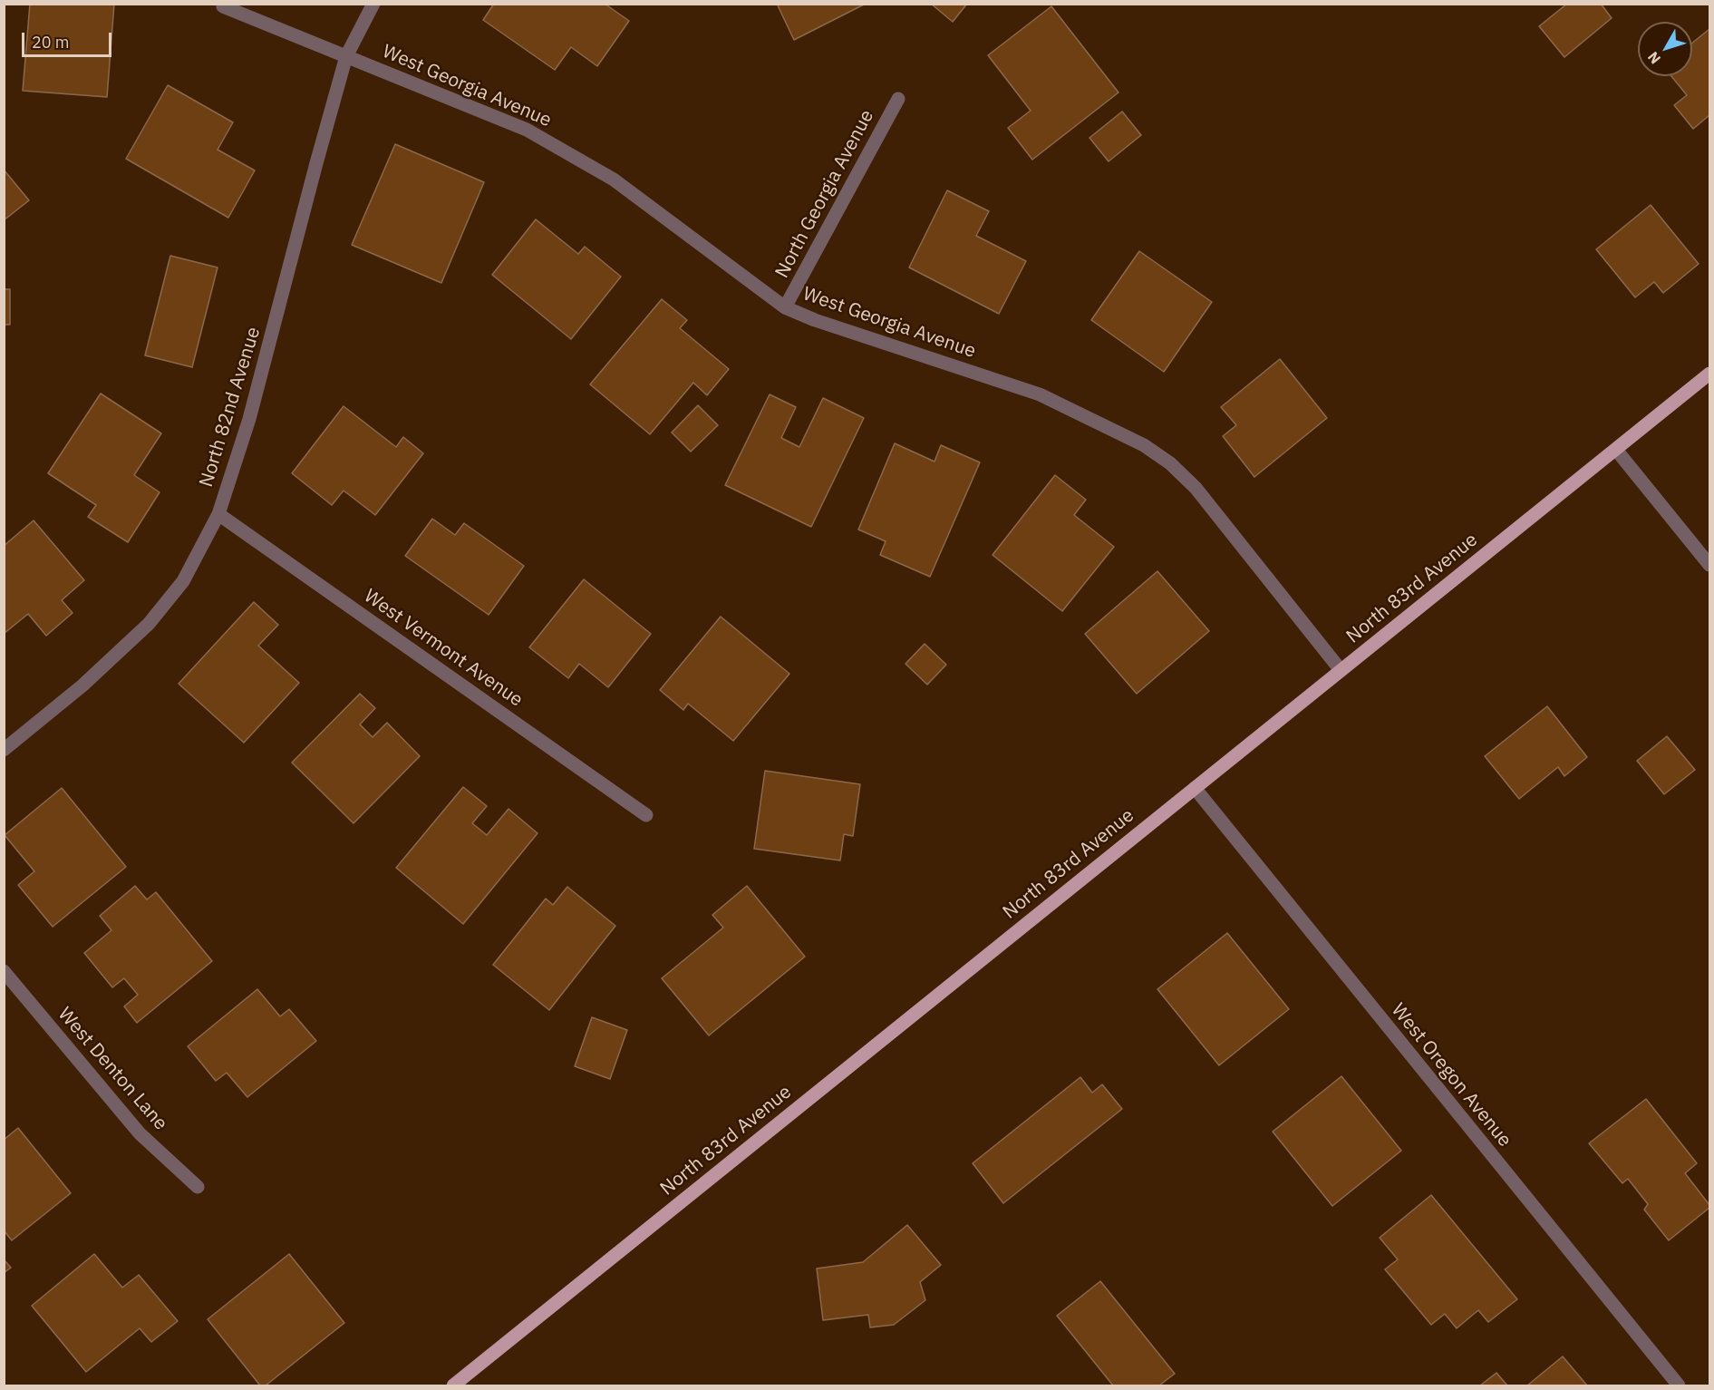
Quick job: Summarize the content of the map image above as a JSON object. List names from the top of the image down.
{
  "streets": {
    "main road": ["North 83rd Avenue"],
    "street": [
      "West Georgia Avenue",
      "North Georgia Avenue",
      "North 82nd Avenue",
      "West Vermont Avenue",
      "West Denton Lane",
      "West Oregon Avenue"
    ]
  },
  "crossings": [
    ["West Georgia Avenue", "North Georgia Avenue"],
    ["West Georgia Avenue", "North 82nd Avenue"],
    ["West Georgia Avenue", "North 83rd Avenue"],
    ["North 82nd Avenue", "West Vermont Avenue"],
    ["North 83rd Avenue", "West Oregon Avenue"]
  ],
  "scale_bar": "20 m",
  "north": "bottom left"
}
